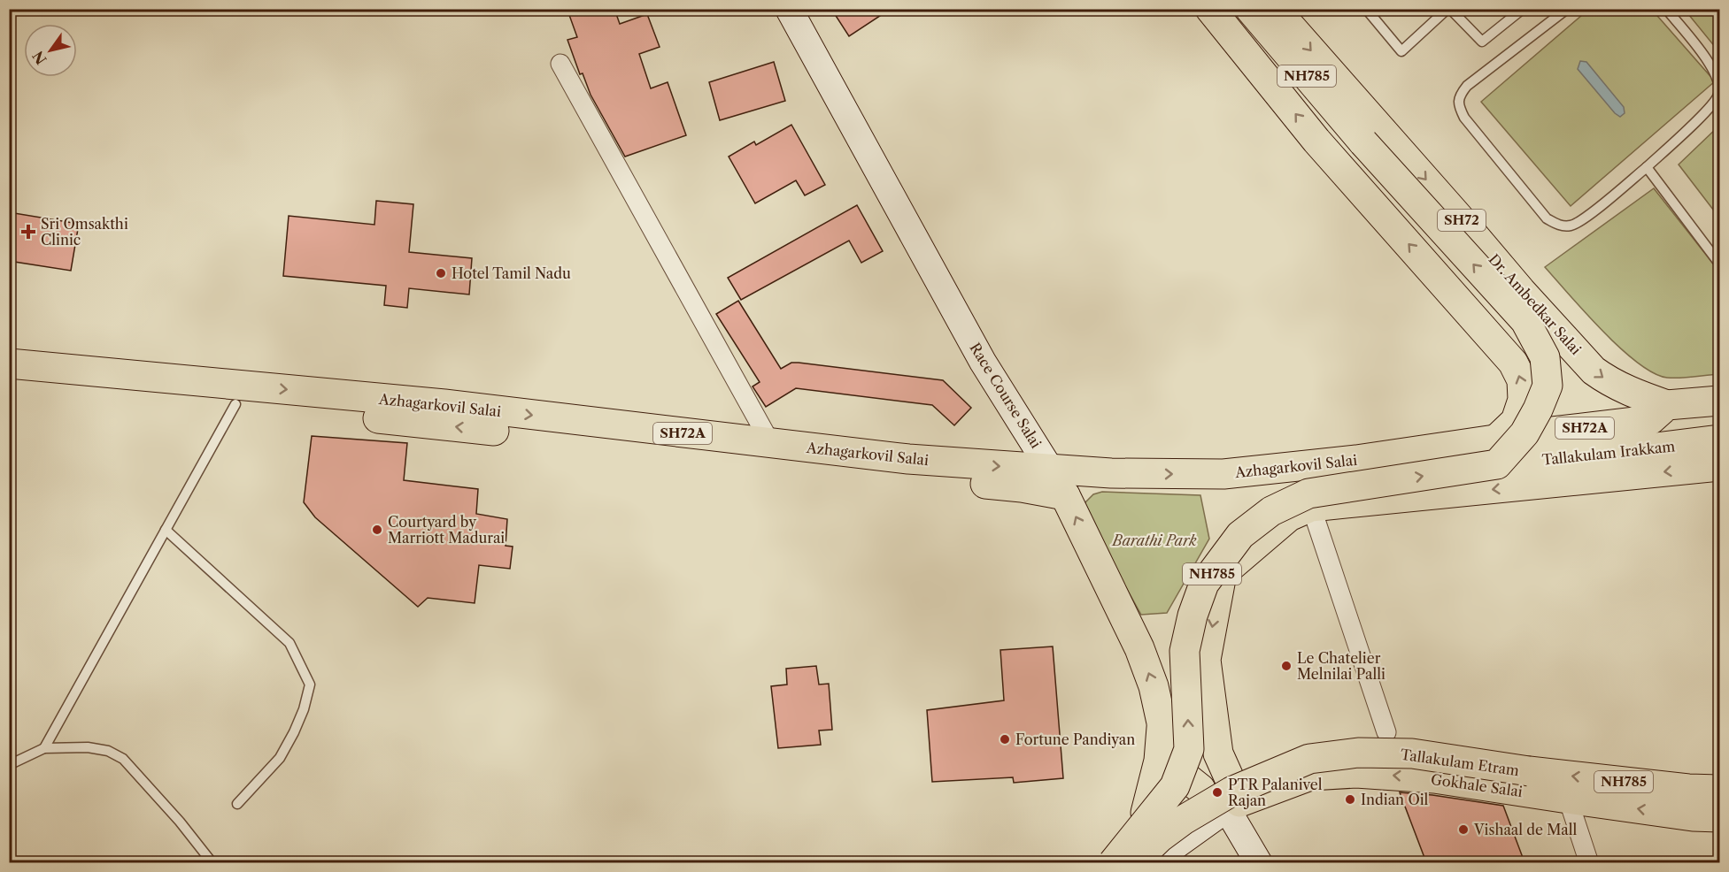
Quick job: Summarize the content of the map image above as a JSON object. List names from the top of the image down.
{
  "streets": {
    "main road": [
      "NH785",
      "SH72",
      "Dr. Ambedkar Salai",
      "Race Course Salai",
      "Azhagarkovil Salai",
      "SH72A",
      "Tallakulam Irakkam",
      "Tallakulam Etram",
      "Gokhale Salai"
    ]
  },
  "crossings": [
    ["NH785", "Azhagarkovil Salai"],
    ["NH785", "Tallakulam Irakkam"],
    ["Dr. Ambedkar Salai", "Azhagarkovil Salai"],
    ["Race Course Salai", "Azhagarkovil Salai"],
    ["Race Course Salai", "Gokhale Salai"],
    ["Azhagarkovil Salai", "Tallakulam Irakkam"]
  ],
  "one_way": ["Tallakulam Etram", "Gokhale Salai"],
  "parks": ["Barathi Park"],
  "places": {
    "health": ["Sri Omsakthi Clinic"],
    "other": [
      "Hotel Tamil Nadu",
      "Courtyard by Marriott Madurai",
      "Le Chatelier Melnilai Palli",
      "Fortune Pandiyan",
      "PTR Palanivel Rajan",
      "Indian Oil",
      "Vishaal de Mall"
    ]
  },
  "north": "bottom left"
}
